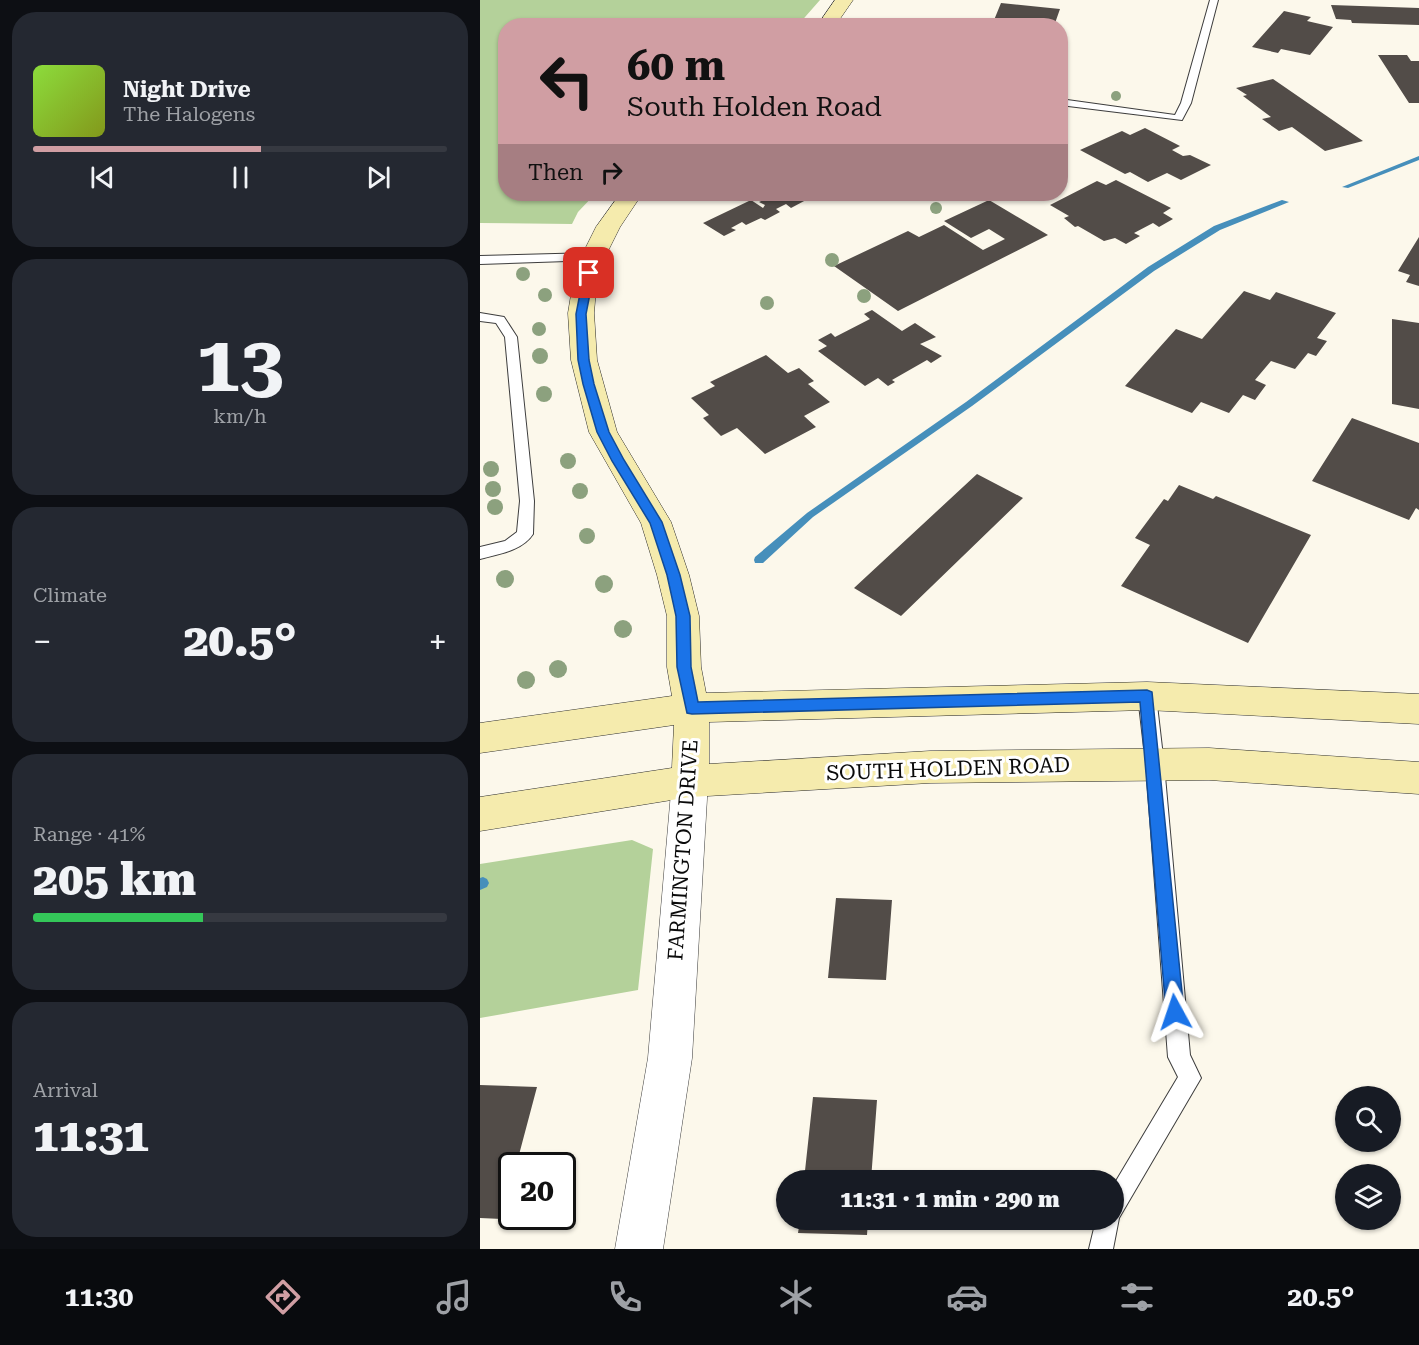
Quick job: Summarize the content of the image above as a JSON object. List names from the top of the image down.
{
  "streets": {
    "main road": ["SOUTH HOLDEN ROAD", "FARMINGTON DRIVE"]
  },
  "crossings": [
    ["SOUTH HOLDEN ROAD", "FARMINGTON DRIVE"]
  ],
  "page": {
    "turn": ["60 m", "South Holden Road"],
    "song": ["Night Drive", "The Halogens"],
    "then": "Then",
    "tile": [
      ["13", "km/h"],
      "Climate",
      ["Range · 41%", "205 km"],
      ["Arrival", "11:31"]
    ],
    "heat": ["−", "20.5°", "+"],
    "limit": "20",
    "trip": "11:31 · 1 min · 290 m",
    "tabs": ["11:30", "20.5°"]
  }
}
